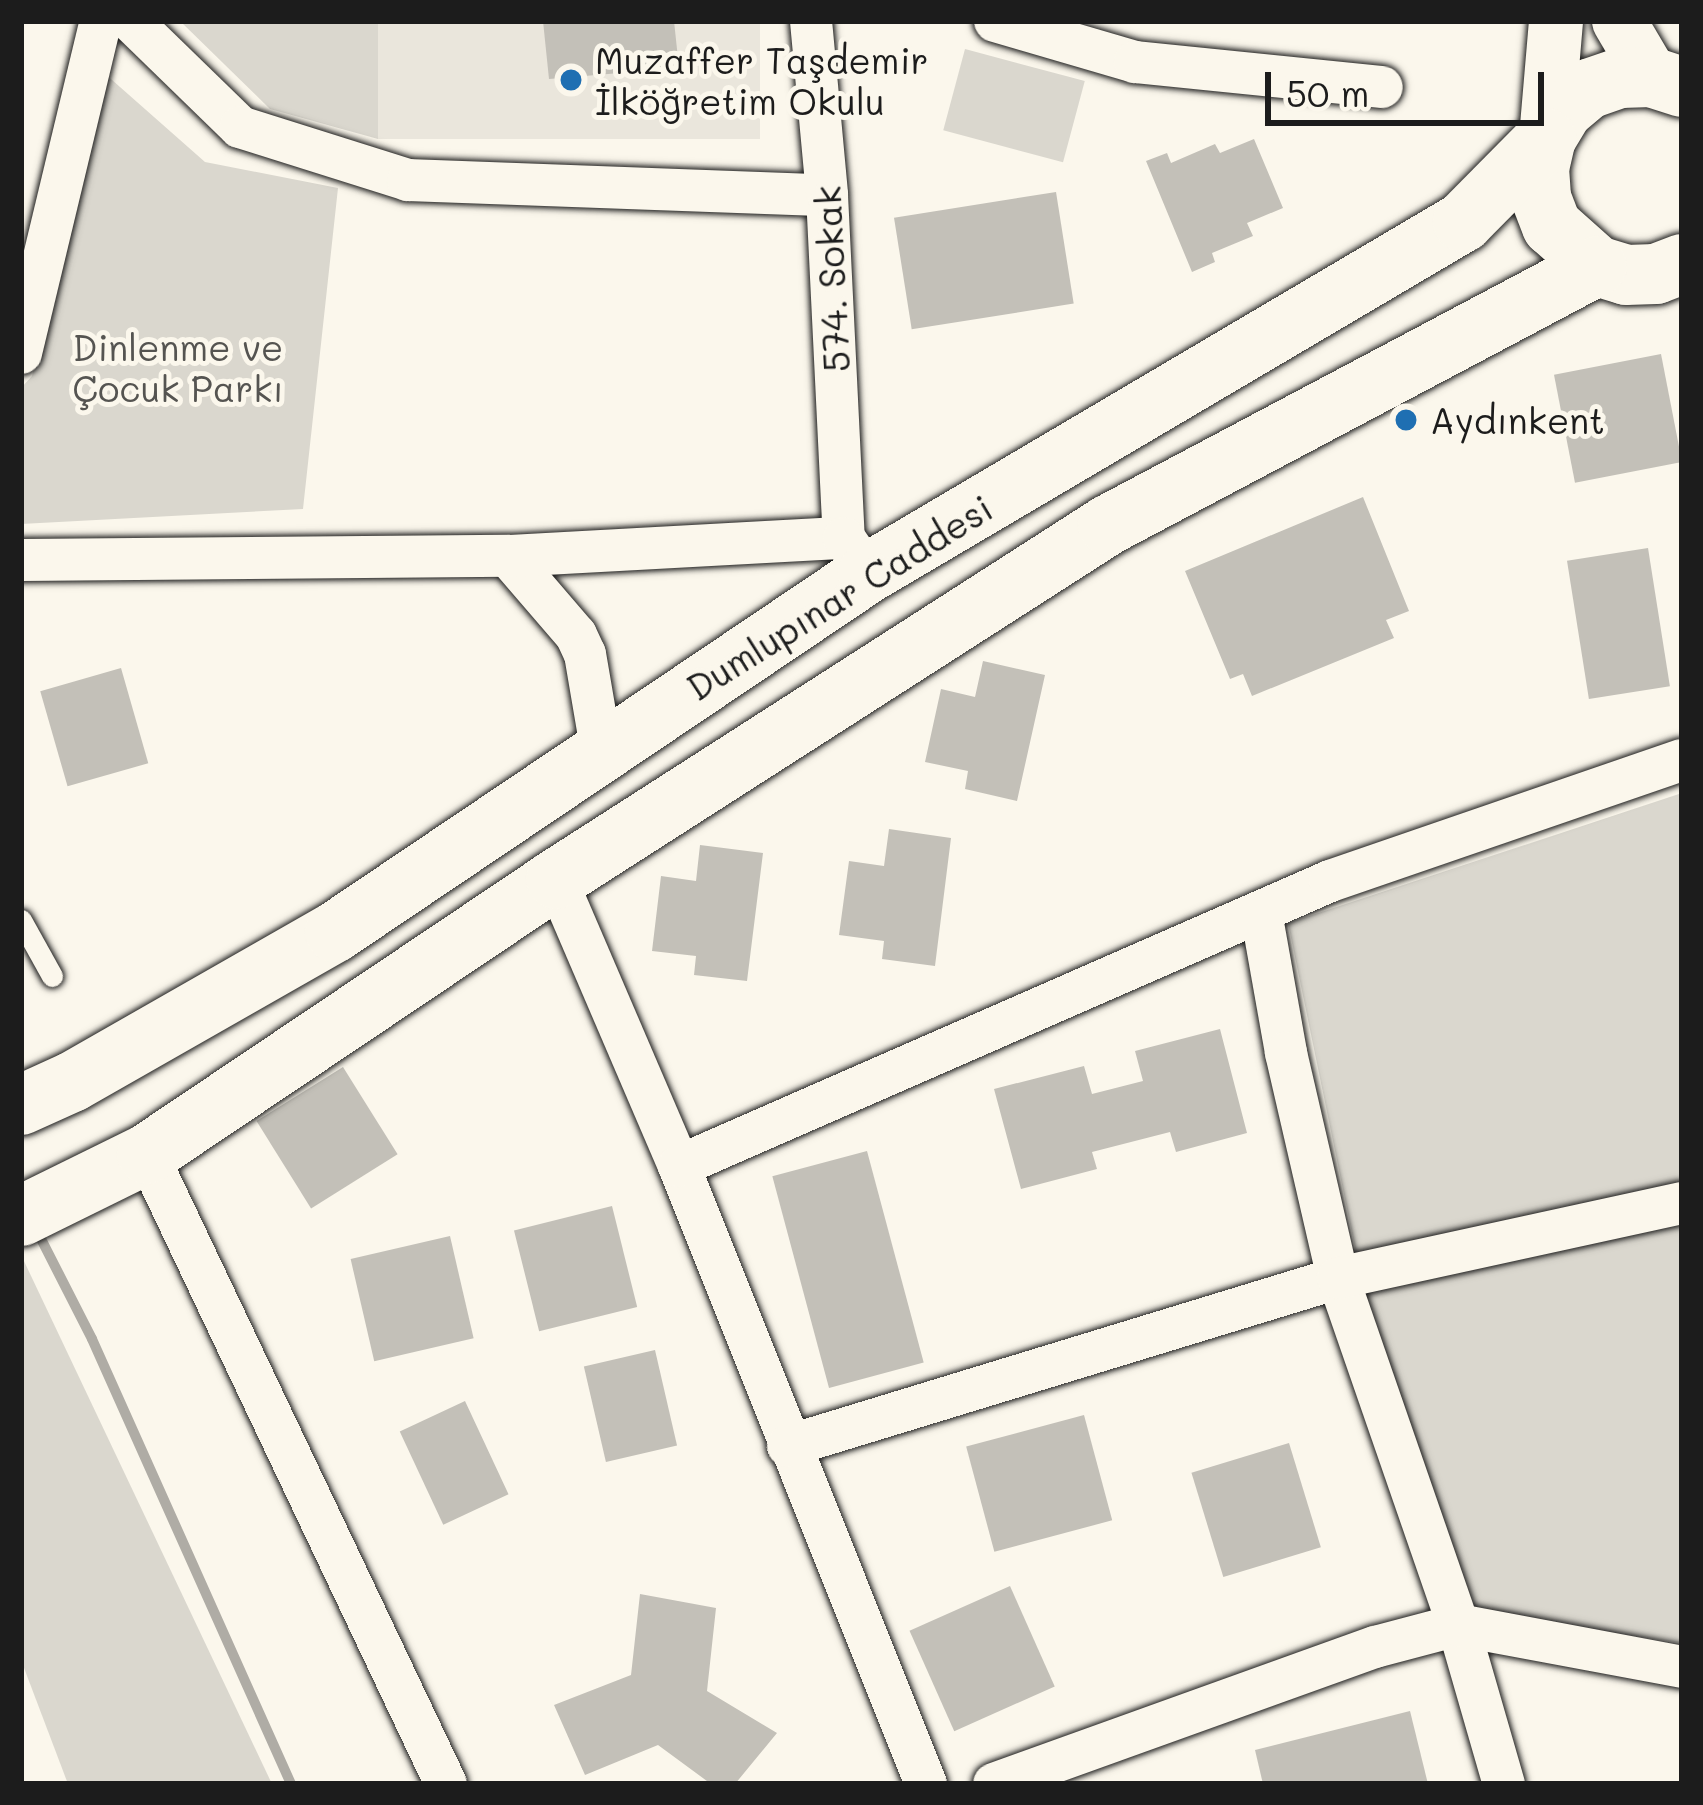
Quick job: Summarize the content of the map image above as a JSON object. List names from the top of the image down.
{
  "streets": {
    "main road": ["Dumlupınar Caddesi"],
    "street": ["574. Sokak"]
  },
  "crossings": [
    ["574. Sokak", "Dumlupınar Caddesi"]
  ],
  "parks": ["Dinlenme ve Çocuk Parkı"],
  "places": ["Muzaffer Taşdemir İlköğretim Okulu", "Aydınkent"],
  "scale_bar": "50 m"
}
